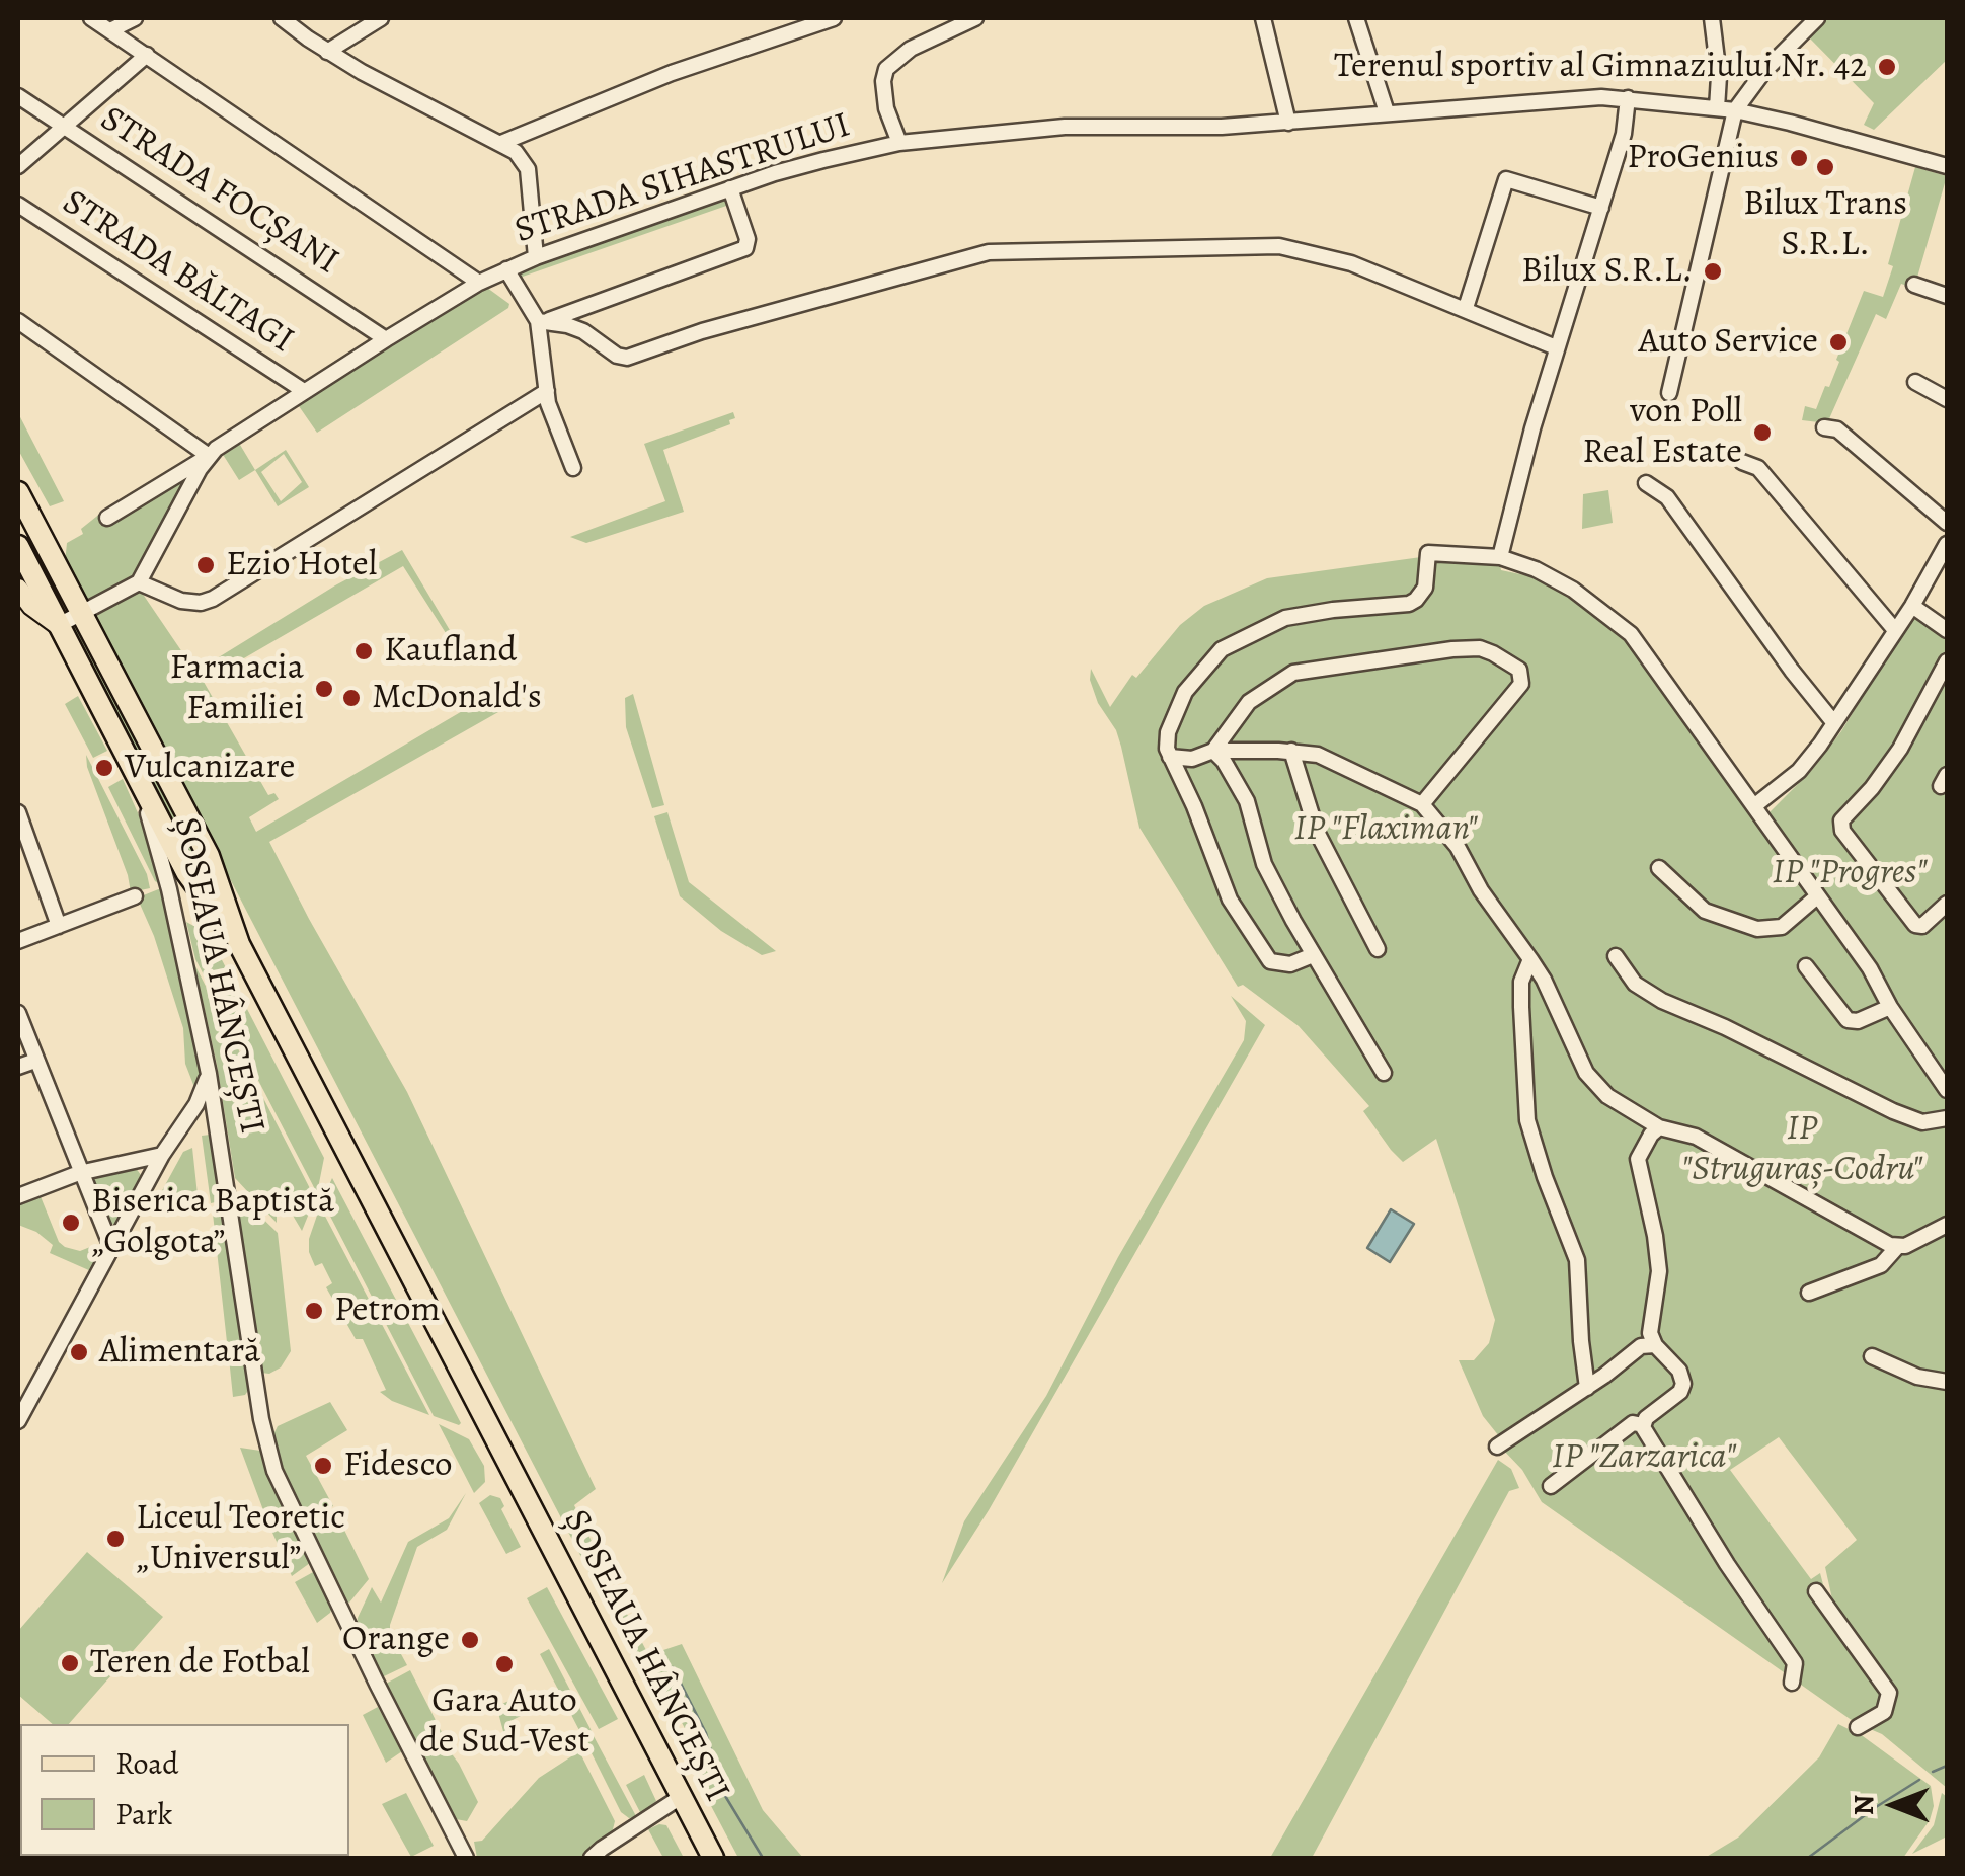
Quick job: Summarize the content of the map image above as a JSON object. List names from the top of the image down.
{
  "streets": {
    "highway": ["ȘOSEAUA HÂNCEȘTI"],
    "street": ["STRADA SIHASTRULUI", "STRADA FOCȘANI", "STRADA BĂLTAGI"]
  },
  "crossings": [
    ["STRADA SIHASTRULUI", "STRADA FOCȘANI"],
    ["STRADA SIHASTRULUI", "STRADA BĂLTAGI"]
  ],
  "parks": [
    "IP \"Flaximan\"",
    "IP \"Progres\"",
    "IP \"Struguraș-Codru\"",
    "IP \"Zarzarica\""
  ],
  "places": [
    "Terenul sportiv al Gimnaziului Nr. 42",
    "ProGenius",
    "Bilux Trans S.R.L.",
    "Bilux S.R.L.",
    "Auto Service",
    "von Poll Real Estate",
    "Ezio Hotel",
    "Kaufland",
    "Farmacia Familiei",
    "McDonald's",
    "Vulcanizare",
    "Biserica Baptistă „Golgota”",
    "Petrom",
    "Alimentară",
    "Fidesco",
    "Liceul Teoretic „Universul”",
    "Orange",
    "Teren de Fotbal",
    "Gara Auto de Sud-Vest"
  ],
  "legend": ["Road", "Park"],
  "north": "left"
}
